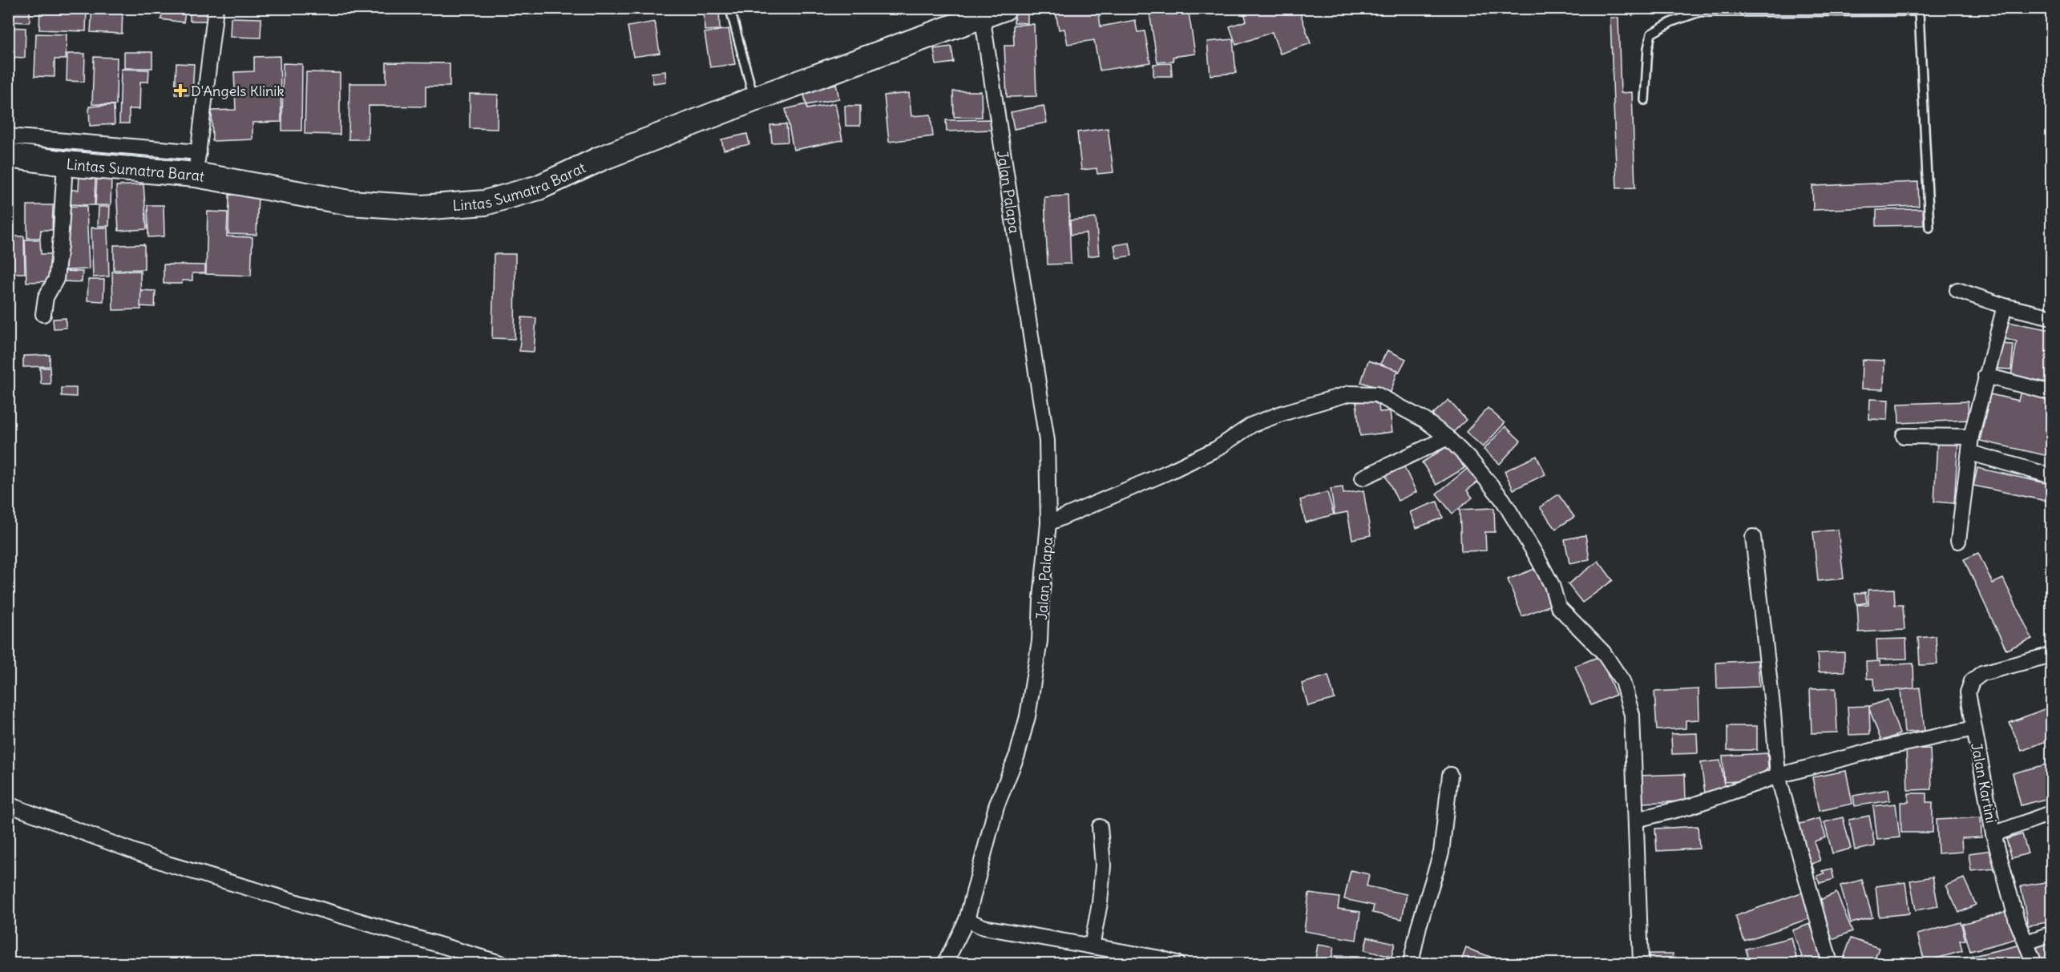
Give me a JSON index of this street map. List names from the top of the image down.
{
  "streets": {
    "highway": ["Lintas Sumatra Barat"],
    "street": ["Jalan Palapa", "Jalan Kartini"]
  },
  "crossings": [
    ["Lintas Sumatra Barat", "Jalan Palapa"]
  ],
  "places": {
    "health": ["D'Angels Klinik"]
  }
}
